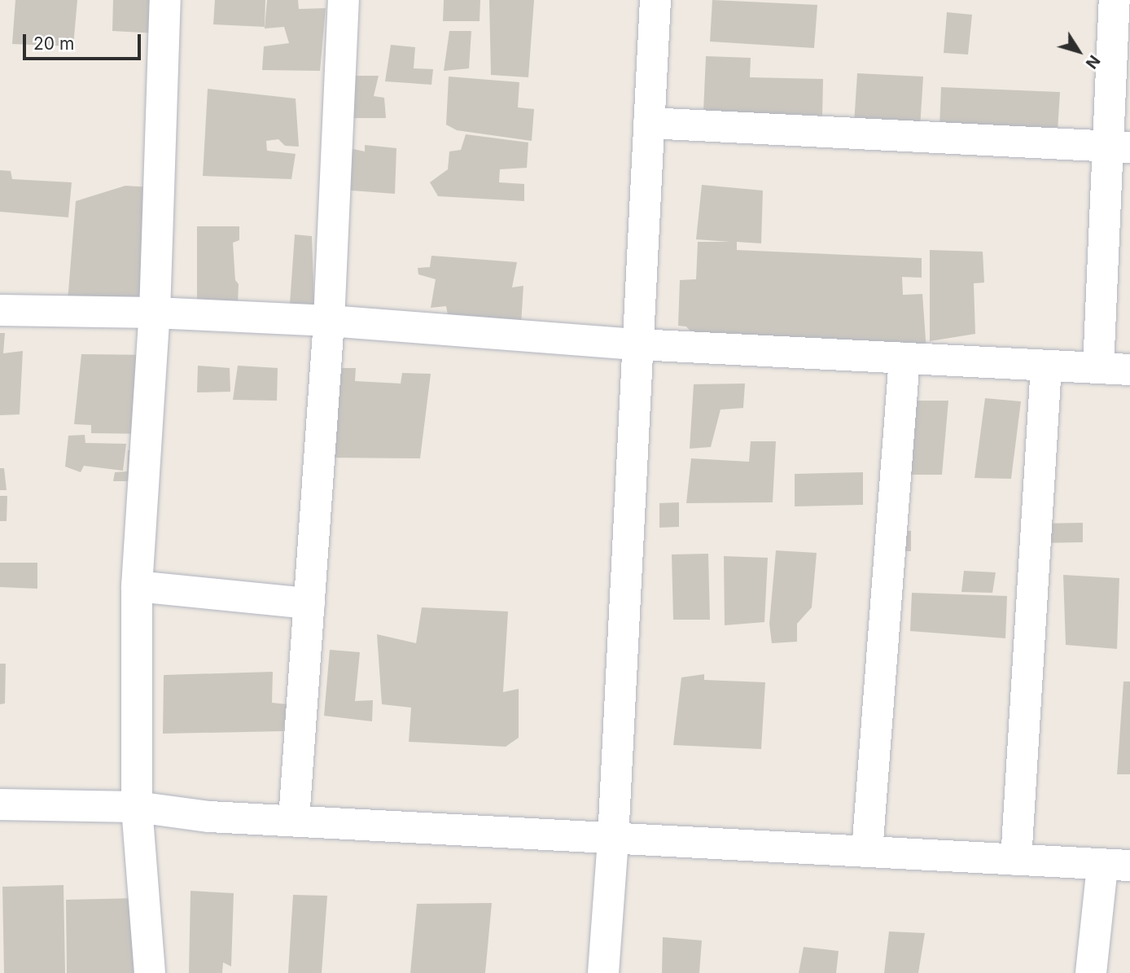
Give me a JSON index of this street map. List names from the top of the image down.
{
  "scale_bar": "20 m",
  "north": "bottom right"
}
